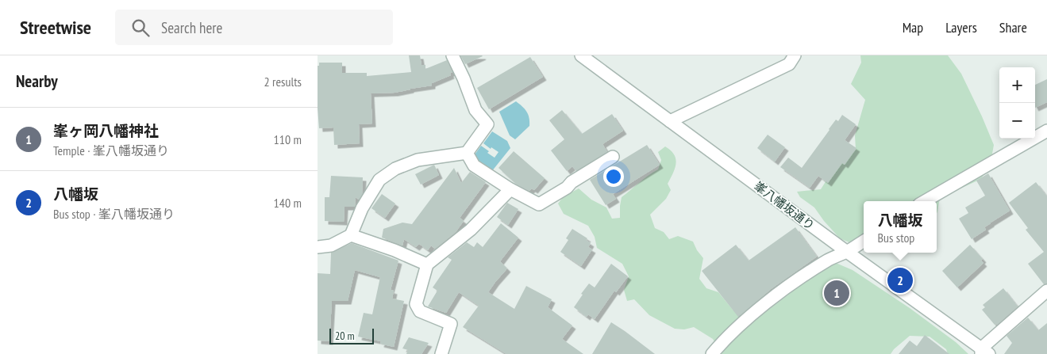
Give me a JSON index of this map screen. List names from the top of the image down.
{
  "streets": {
    "street": ["峯八幡坂通り"]
  },
  "scale_bar": "20 m",
  "page": {
    "header": "Streetwise",
    "search": "Search here",
    "nav": ["Map", "Layers", "Share"],
    "heading": ["Nearby", "2 results"],
    "map_buttons": ["+", "−"],
    "list": [
      {
        "mark": "1",
        "name": "峯ヶ岡八幡神社",
        "note": "Temple · 峯八幡坂通り",
        "value": "110 m"
      },
      {
        "mark": "2",
        "name": "八幡坂",
        "note": "Bus stop · 峯八幡坂通り",
        "value": "140 m"
      }
    ],
    "popup": ["八幡坂", "Bus stop"],
    "pins": ["2", "1"],
    "scale": "20 m"
  }
}
